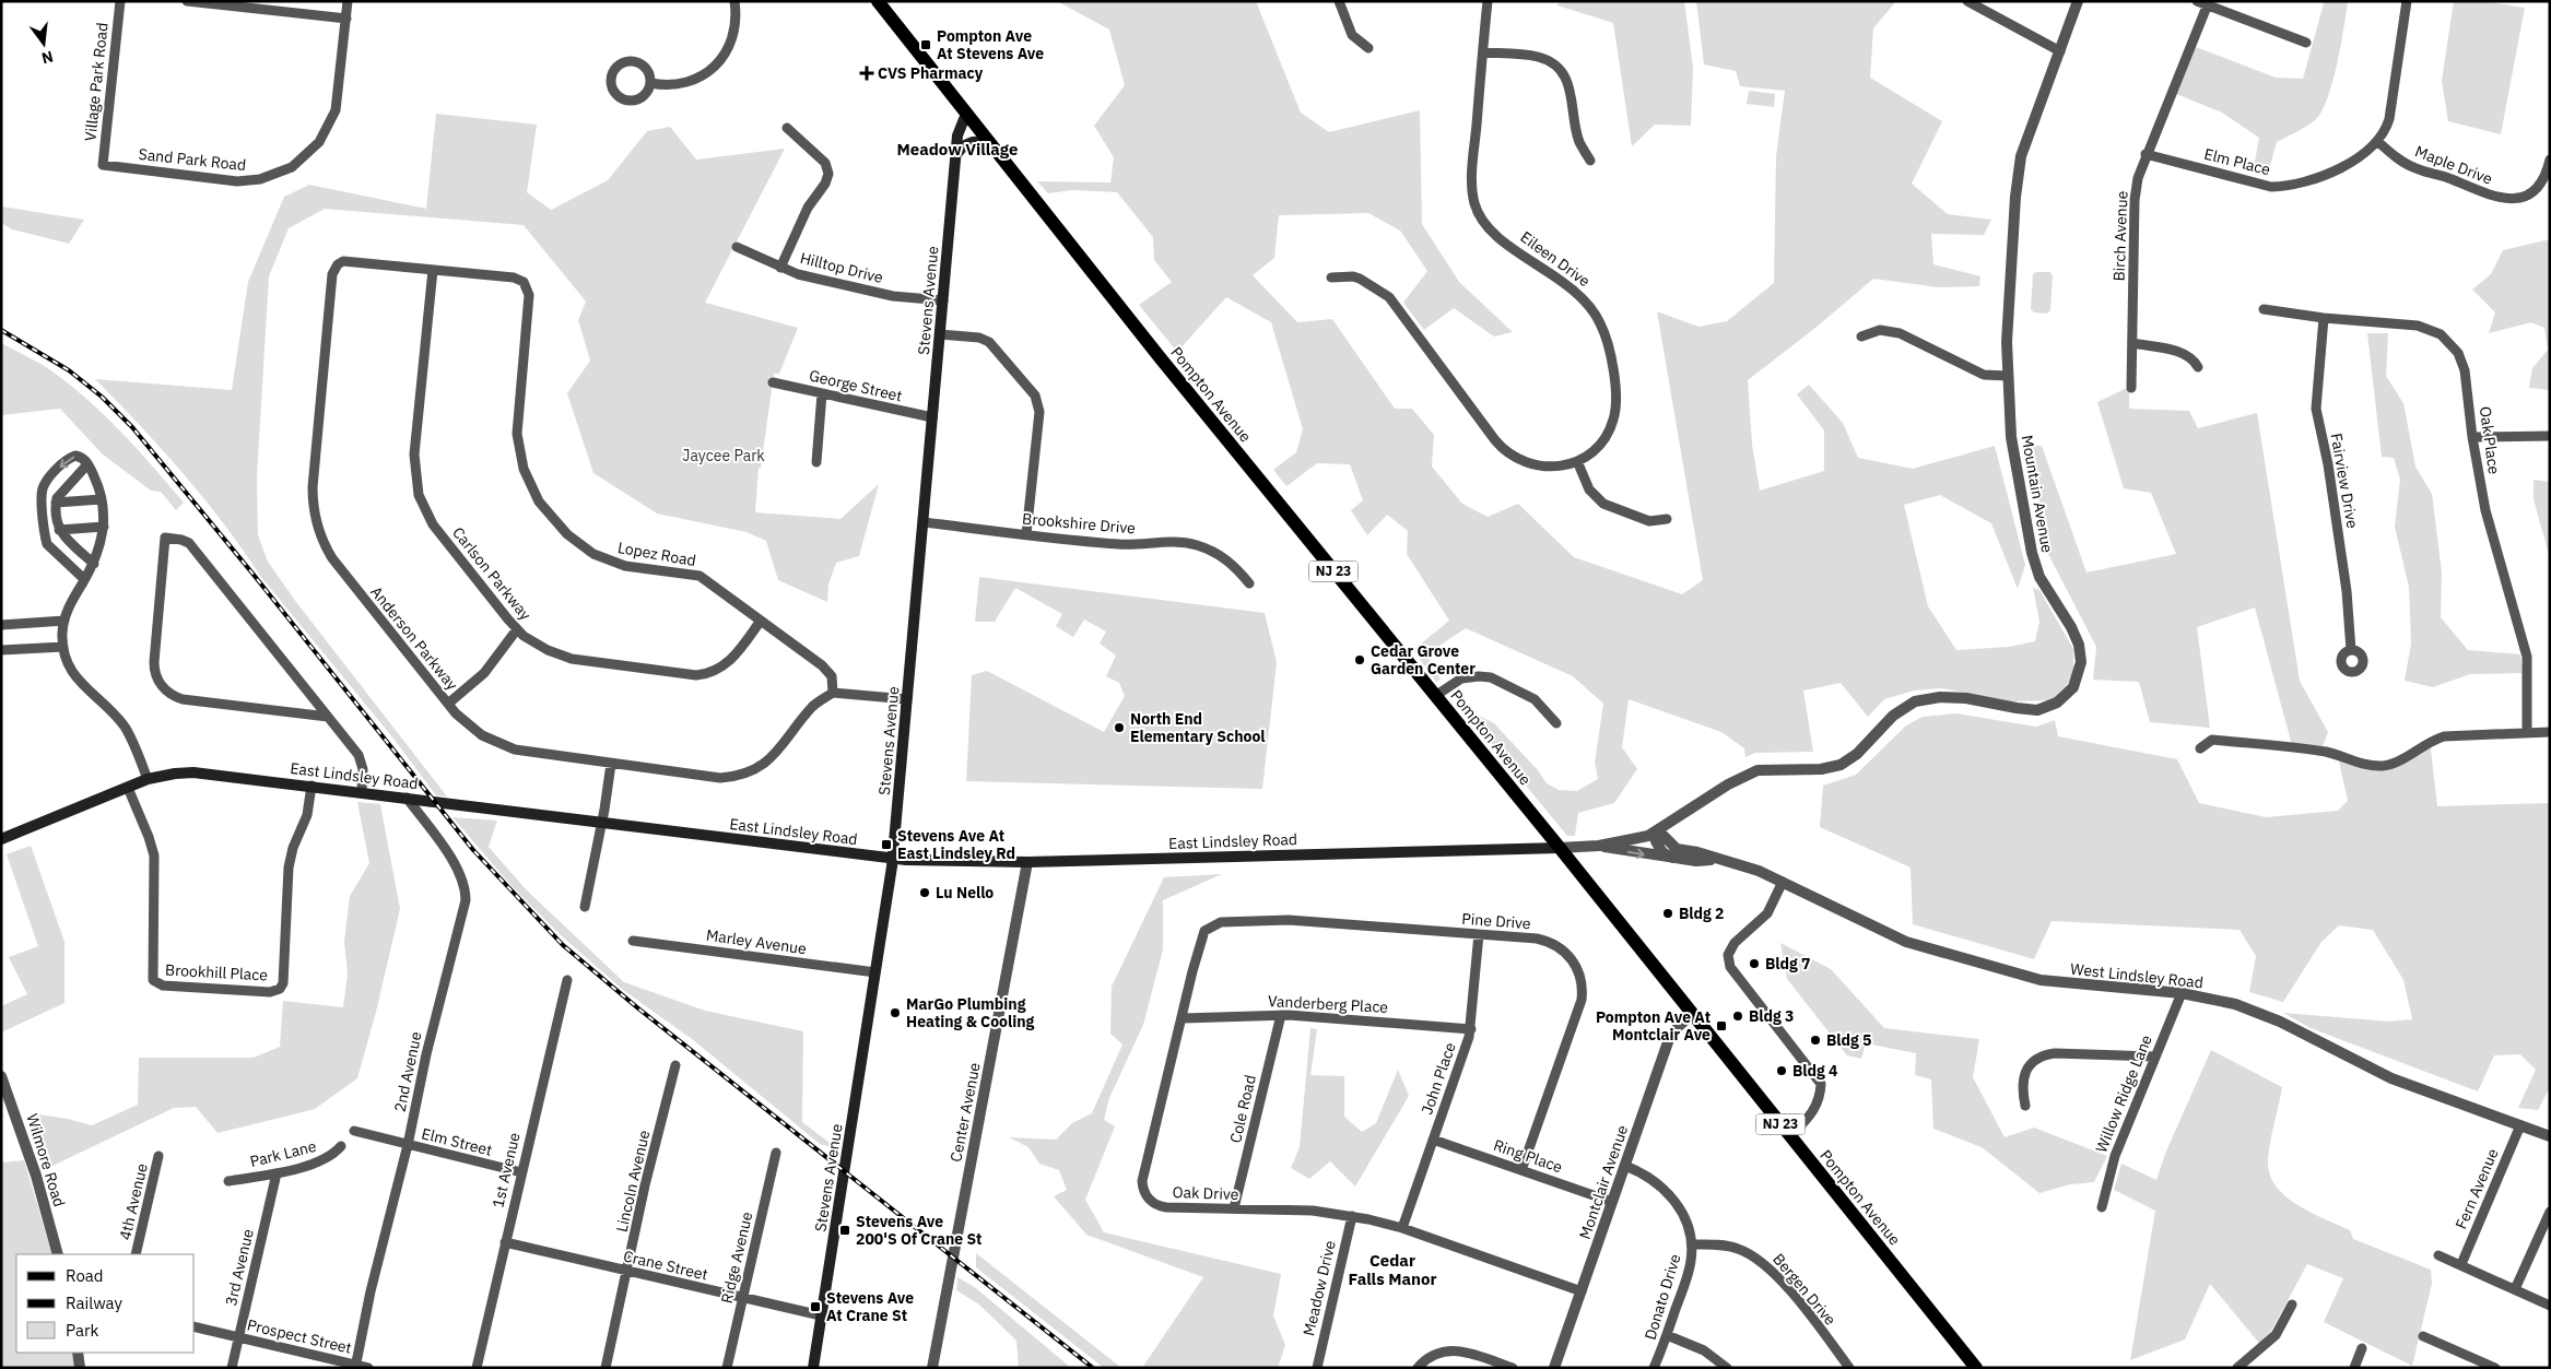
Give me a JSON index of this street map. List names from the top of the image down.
{
  "streets": {
    "main road": [
      "Stevens Avenue",
      "Pompton Avenue",
      "NJ 23",
      "East Lindsley Road"
    ],
    "street": [
      "Village Park Road",
      "Sand Park Road",
      "Elm Place",
      "Maple Drive",
      "Birch Avenue",
      "Eileen Drive",
      "Hilltop Drive",
      "George Street",
      "Oak Place",
      "Fairview Drive",
      "Mountain Avenue",
      "Brookshire Drive",
      "Lopez Road",
      "Carlson Parkway",
      "Anderson Parkway",
      "Pine Drive",
      "Marley Avenue",
      "Brookhill Place",
      "West Lindsley Road",
      "Vanderberg Place",
      "2nd Avenue",
      "John Place",
      "Willow Ridge Lane",
      "Cole Road",
      "Center Avenue",
      "Elm Street",
      "Park Lane",
      "Ring Place",
      "Wilmore Road",
      "1st Avenue",
      "Lincoln Avenue",
      "Montclair Avenue",
      "Fern Avenue",
      "Oak Drive",
      "4th Avenue",
      "Ridge Avenue",
      "Crane Street",
      "3rd Avenue",
      "Meadow Drive",
      "Bergen Drive",
      "Donato Drive",
      "Prospect Street"
    ]
  },
  "crossings": [
    ["Village Park Road", "Sand Park Road"],
    ["Elm Place", "Maple Drive"],
    ["Elm Place", "Birch Avenue"],
    ["Hilltop Drive", "Stevens Avenue"],
    ["Stevens Avenue", "George Street"],
    ["Stevens Avenue", "Pompton Avenue"],
    ["Stevens Avenue", "Brookshire Drive"],
    ["Stevens Avenue", "East Lindsley Road"],
    ["Stevens Avenue", "Marley Avenue"],
    ["Stevens Avenue", "Crane Street"],
    ["Pompton Avenue", "East Lindsley Road"],
    ["Pompton Avenue", "Montclair Avenue"],
    ["Oak Place", "Fairview Drive"],
    ["Mountain Avenue", "West Lindsley Road"],
    ["Lopez Road", "Carlson Parkway"],
    ["Lopez Road", "Anderson Parkway"],
    ["Carlson Parkway", "Anderson Parkway"],
    ["East Lindsley Road", "Brookhill Place"],
    ["East Lindsley Road", "2nd Avenue"],
    ["East Lindsley Road", "Center Avenue"],
    ["Pine Drive", "John Place"],
    ["Pine Drive", "Ring Place"],
    ["Pine Drive", "Oak Drive"],
    ["West Lindsley Road", "Willow Ridge Lane"],
    ["West Lindsley Road", "Fern Avenue"],
    ["Vanderberg Place", "John Place"],
    ["Vanderberg Place", "Cole Road"],
    ["Vanderberg Place", "Oak Drive"],
    ["2nd Avenue", "Elm Street"],
    ["2nd Avenue", "Prospect Street"],
    ["John Place", "Ring Place"],
    ["John Place", "Oak Drive"],
    ["Cole Road", "Oak Drive"],
    ["Elm Street", "1st Avenue"],
    ["Park Lane", "3rd Avenue"],
    ["Ring Place", "Montclair Avenue"],
    ["1st Avenue", "Crane Street"],
    ["Lincoln Avenue", "Crane Street"],
    ["Montclair Avenue", "Oak Drive"],
    ["Montclair Avenue", "Donato Drive"],
    ["Oak Drive", "Meadow Drive"],
    ["Ridge Avenue", "Crane Street"],
    ["3rd Avenue", "Prospect Street"],
    ["Bergen Drive", "Donato Drive"]
  ],
  "districts": ["Meadow Village", "Cedar Falls Manor"],
  "parks": ["Jaycee Park"],
  "places": {
    "transit": [
      "Pompton Ave At Stevens Ave",
      "Stevens Ave At East Lindsley Rd",
      "Pompton Ave At Montclair Ave",
      "Stevens Ave 200'S Of Crane St",
      "Stevens Ave At Crane St"
    ],
    "health": ["CVS Pharmacy"],
    "other": [
      "Cedar Grove Garden Center",
      "North End Elementary School",
      "Lu Nello",
      "Bldg 2",
      "Bldg 7",
      "MarGo Plumbing Heating & Cooling",
      "Bldg 3",
      "Bldg 5",
      "Bldg 4"
    ]
  },
  "legend": ["Road", "Railway", "Park"],
  "north": "bottom"
}
